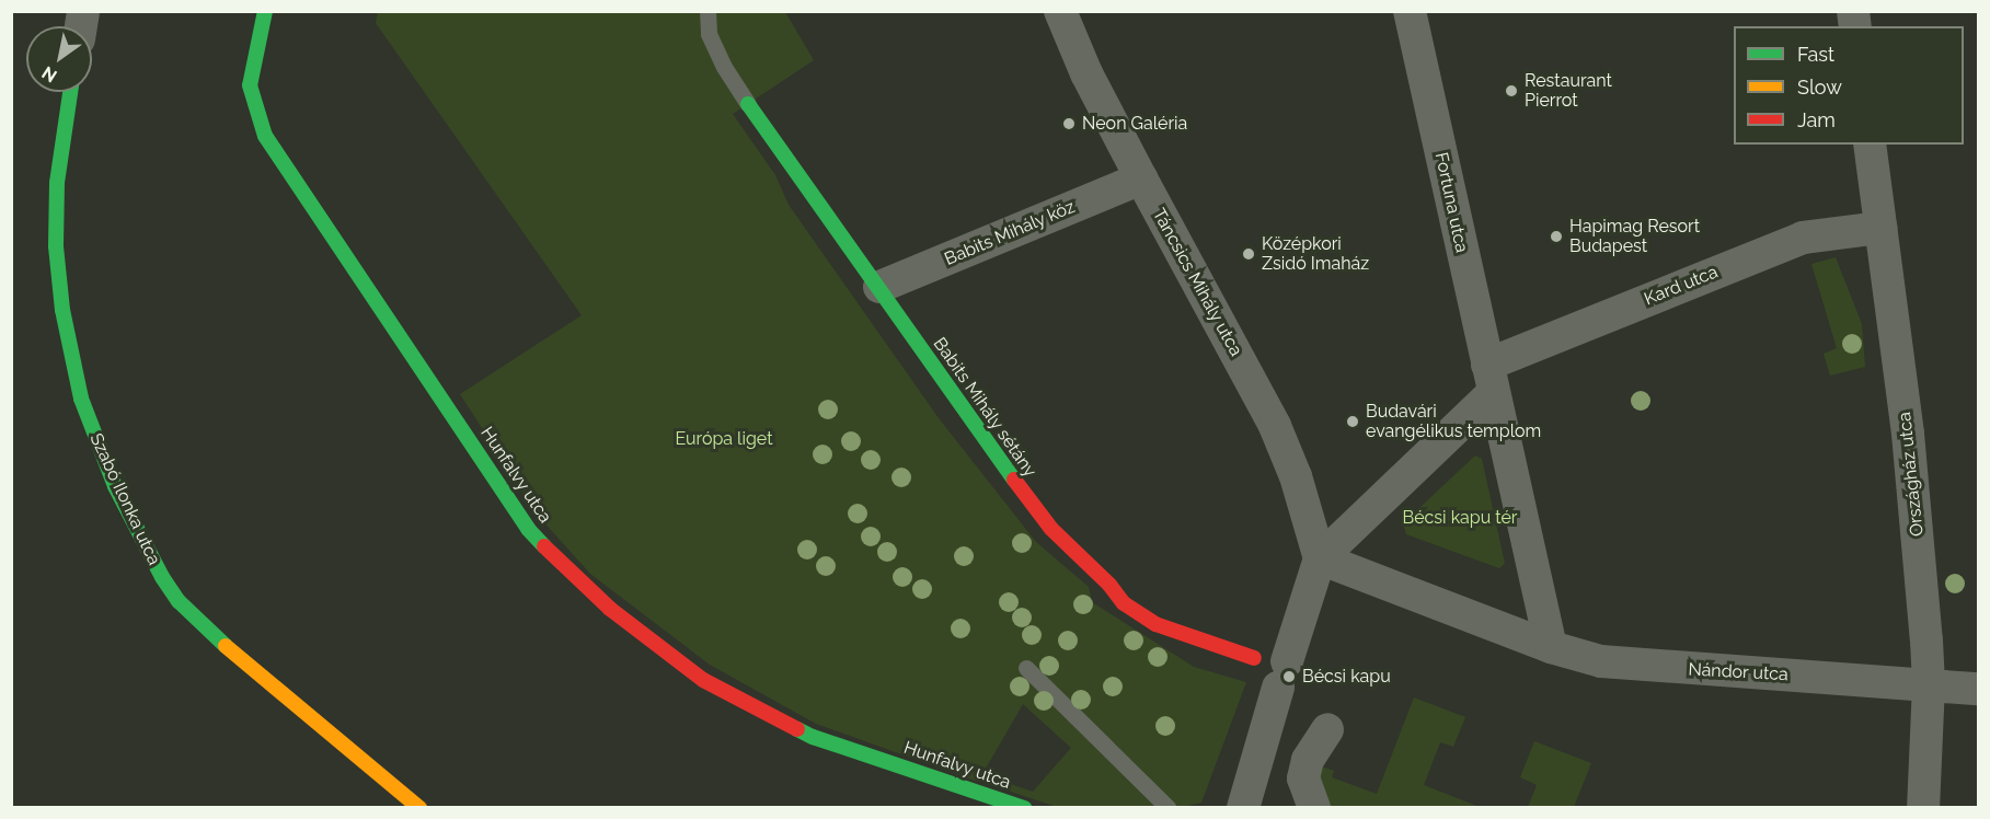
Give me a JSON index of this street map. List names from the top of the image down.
{
  "streets": {
    "street": [
      "Fortuna utca",
      "Babits Mihály köz",
      "Táncsics Mihály utca",
      "Kard utca",
      "Babits Mihály sétány",
      "Országház utca",
      "Hunfalvy utca",
      "Szabó Ilonka utca",
      "Nándor utca"
    ]
  },
  "crossings": [
    ["Fortuna utca", "Kard utca"],
    ["Babits Mihály köz", "Táncsics Mihály utca"],
    ["Babits Mihály köz", "Babits Mihály sétány"],
    ["Kard utca", "Országház utca"],
    ["Országház utca", "Nándor utca"]
  ],
  "parks": ["Európa liget", "Bécsi kapu tér"],
  "places": [
    "Restaurant Pierrot",
    "Neon Galéria",
    "Hapimag Resort Budapest",
    "Középkori Zsidó Imaház",
    "Budavári evangélikus templom",
    "Bécsi kapu"
  ],
  "legend": ["Fast", "Slow", "Jam"],
  "north": "bottom left"
}
